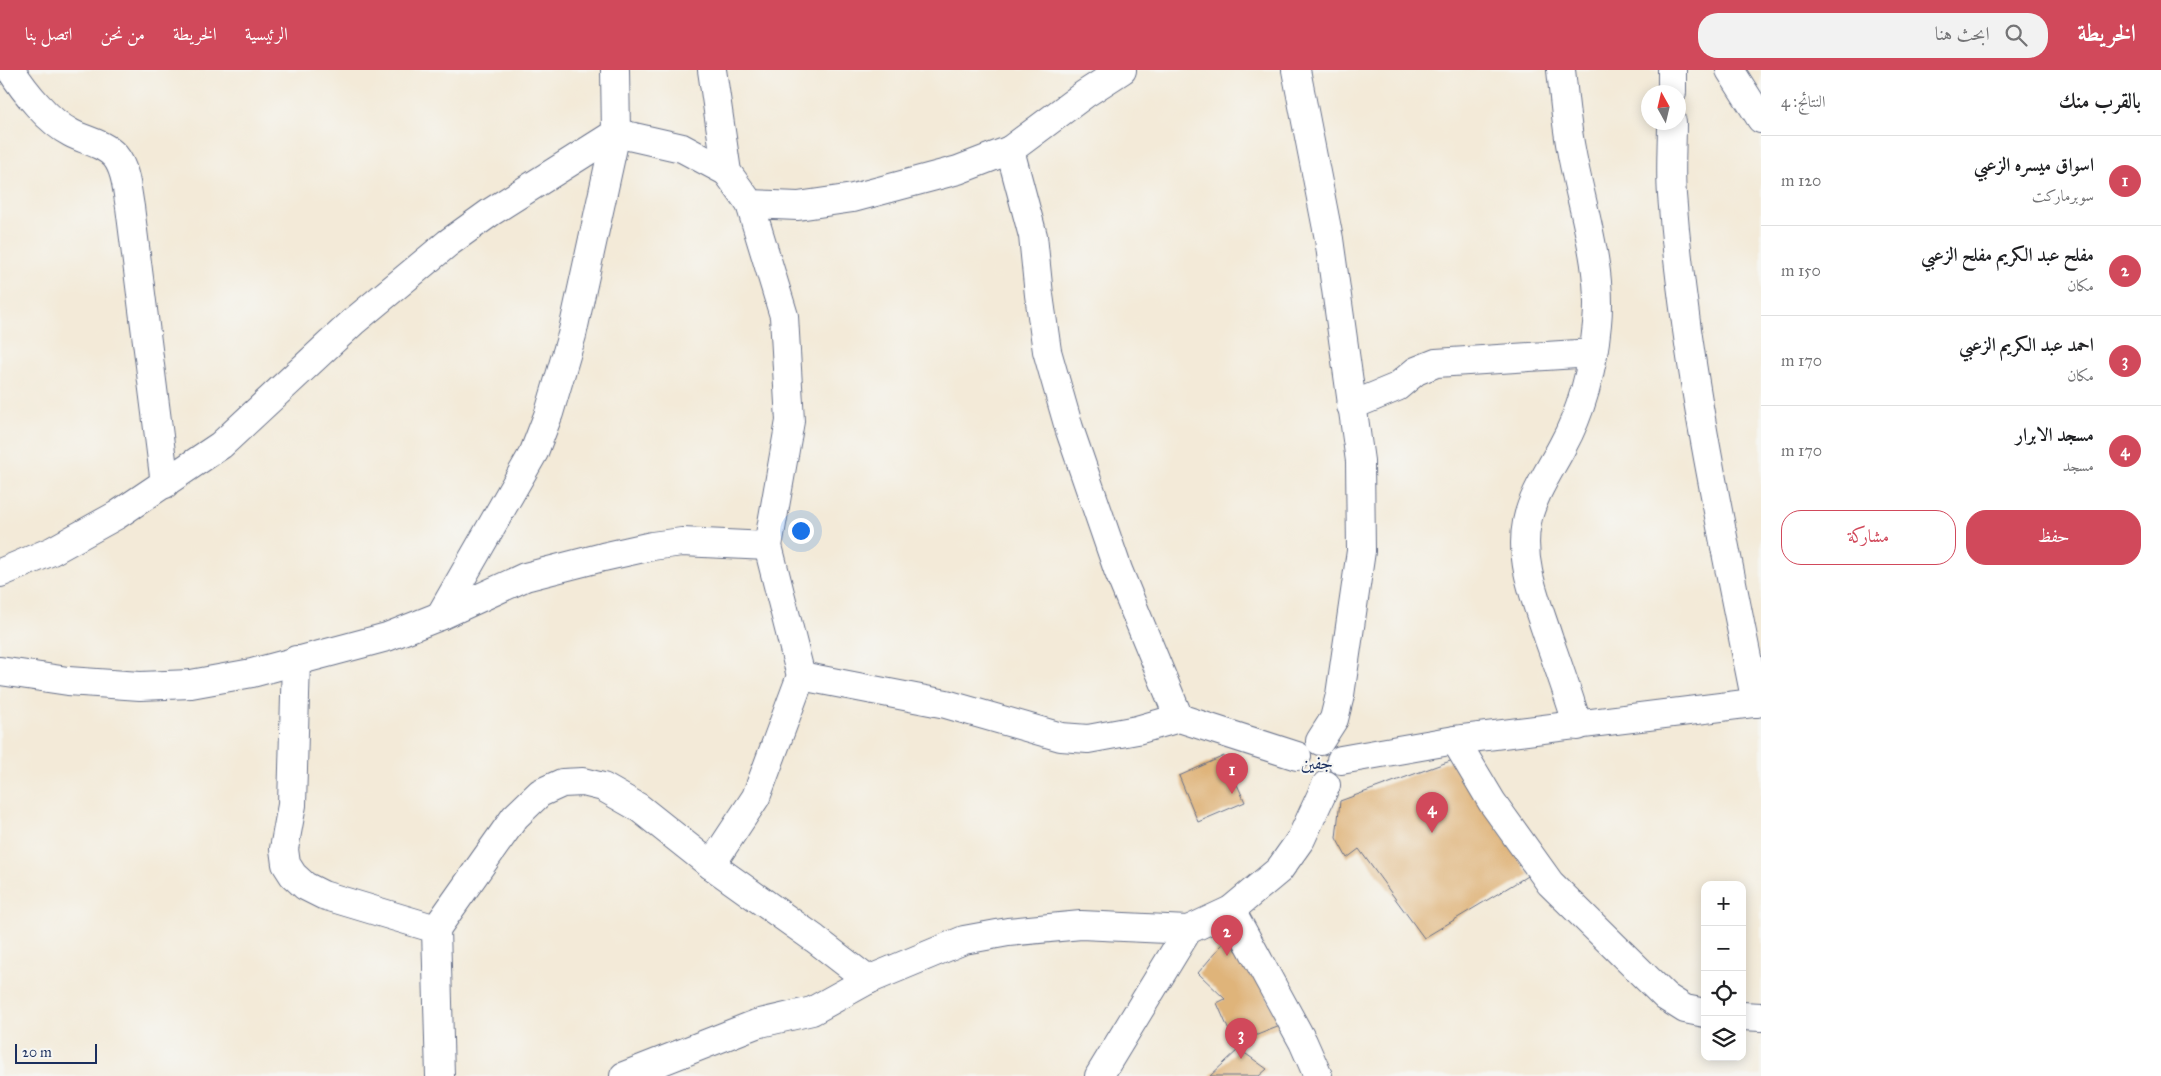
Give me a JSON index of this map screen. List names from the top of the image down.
{
  "districts": ["جفين"],
  "scale_bar": "20 m",
  "north": "top",
  "page": {
    "header": "الخريطة",
    "search": "ابحث هنا",
    "nav": [
      "الرئيسية",
      "الخريطة",
      "من نحن",
      "اتصل بنا"
    ],
    "heading": ["بالقرب منك", "النتائج: 4"],
    "list": [
      {
        "mark": "1",
        "name": "اسواق ميسره الزعبي",
        "note": "سوبرماركت",
        "value": "120 m"
      },
      {
        "mark": "2",
        "name": "مفلح عبد الكريم مفلح الزعبي",
        "note": "مكان",
        "value": "150 m"
      },
      {
        "mark": "3",
        "name": "احمد عبد الكريم الزعبي",
        "note": "مكان",
        "value": "170 m"
      },
      {
        "mark": "4",
        "name": "مسجد الابرار",
        "note": "مسجد",
        "value": "170 m"
      }
    ],
    "buttons": ["حفظ", "مشاركة"],
    "pins": [
      "1",
      "4",
      "2",
      "3"
    ],
    "map_buttons": ["+", "−"],
    "scale": "20 m"
  }
}
